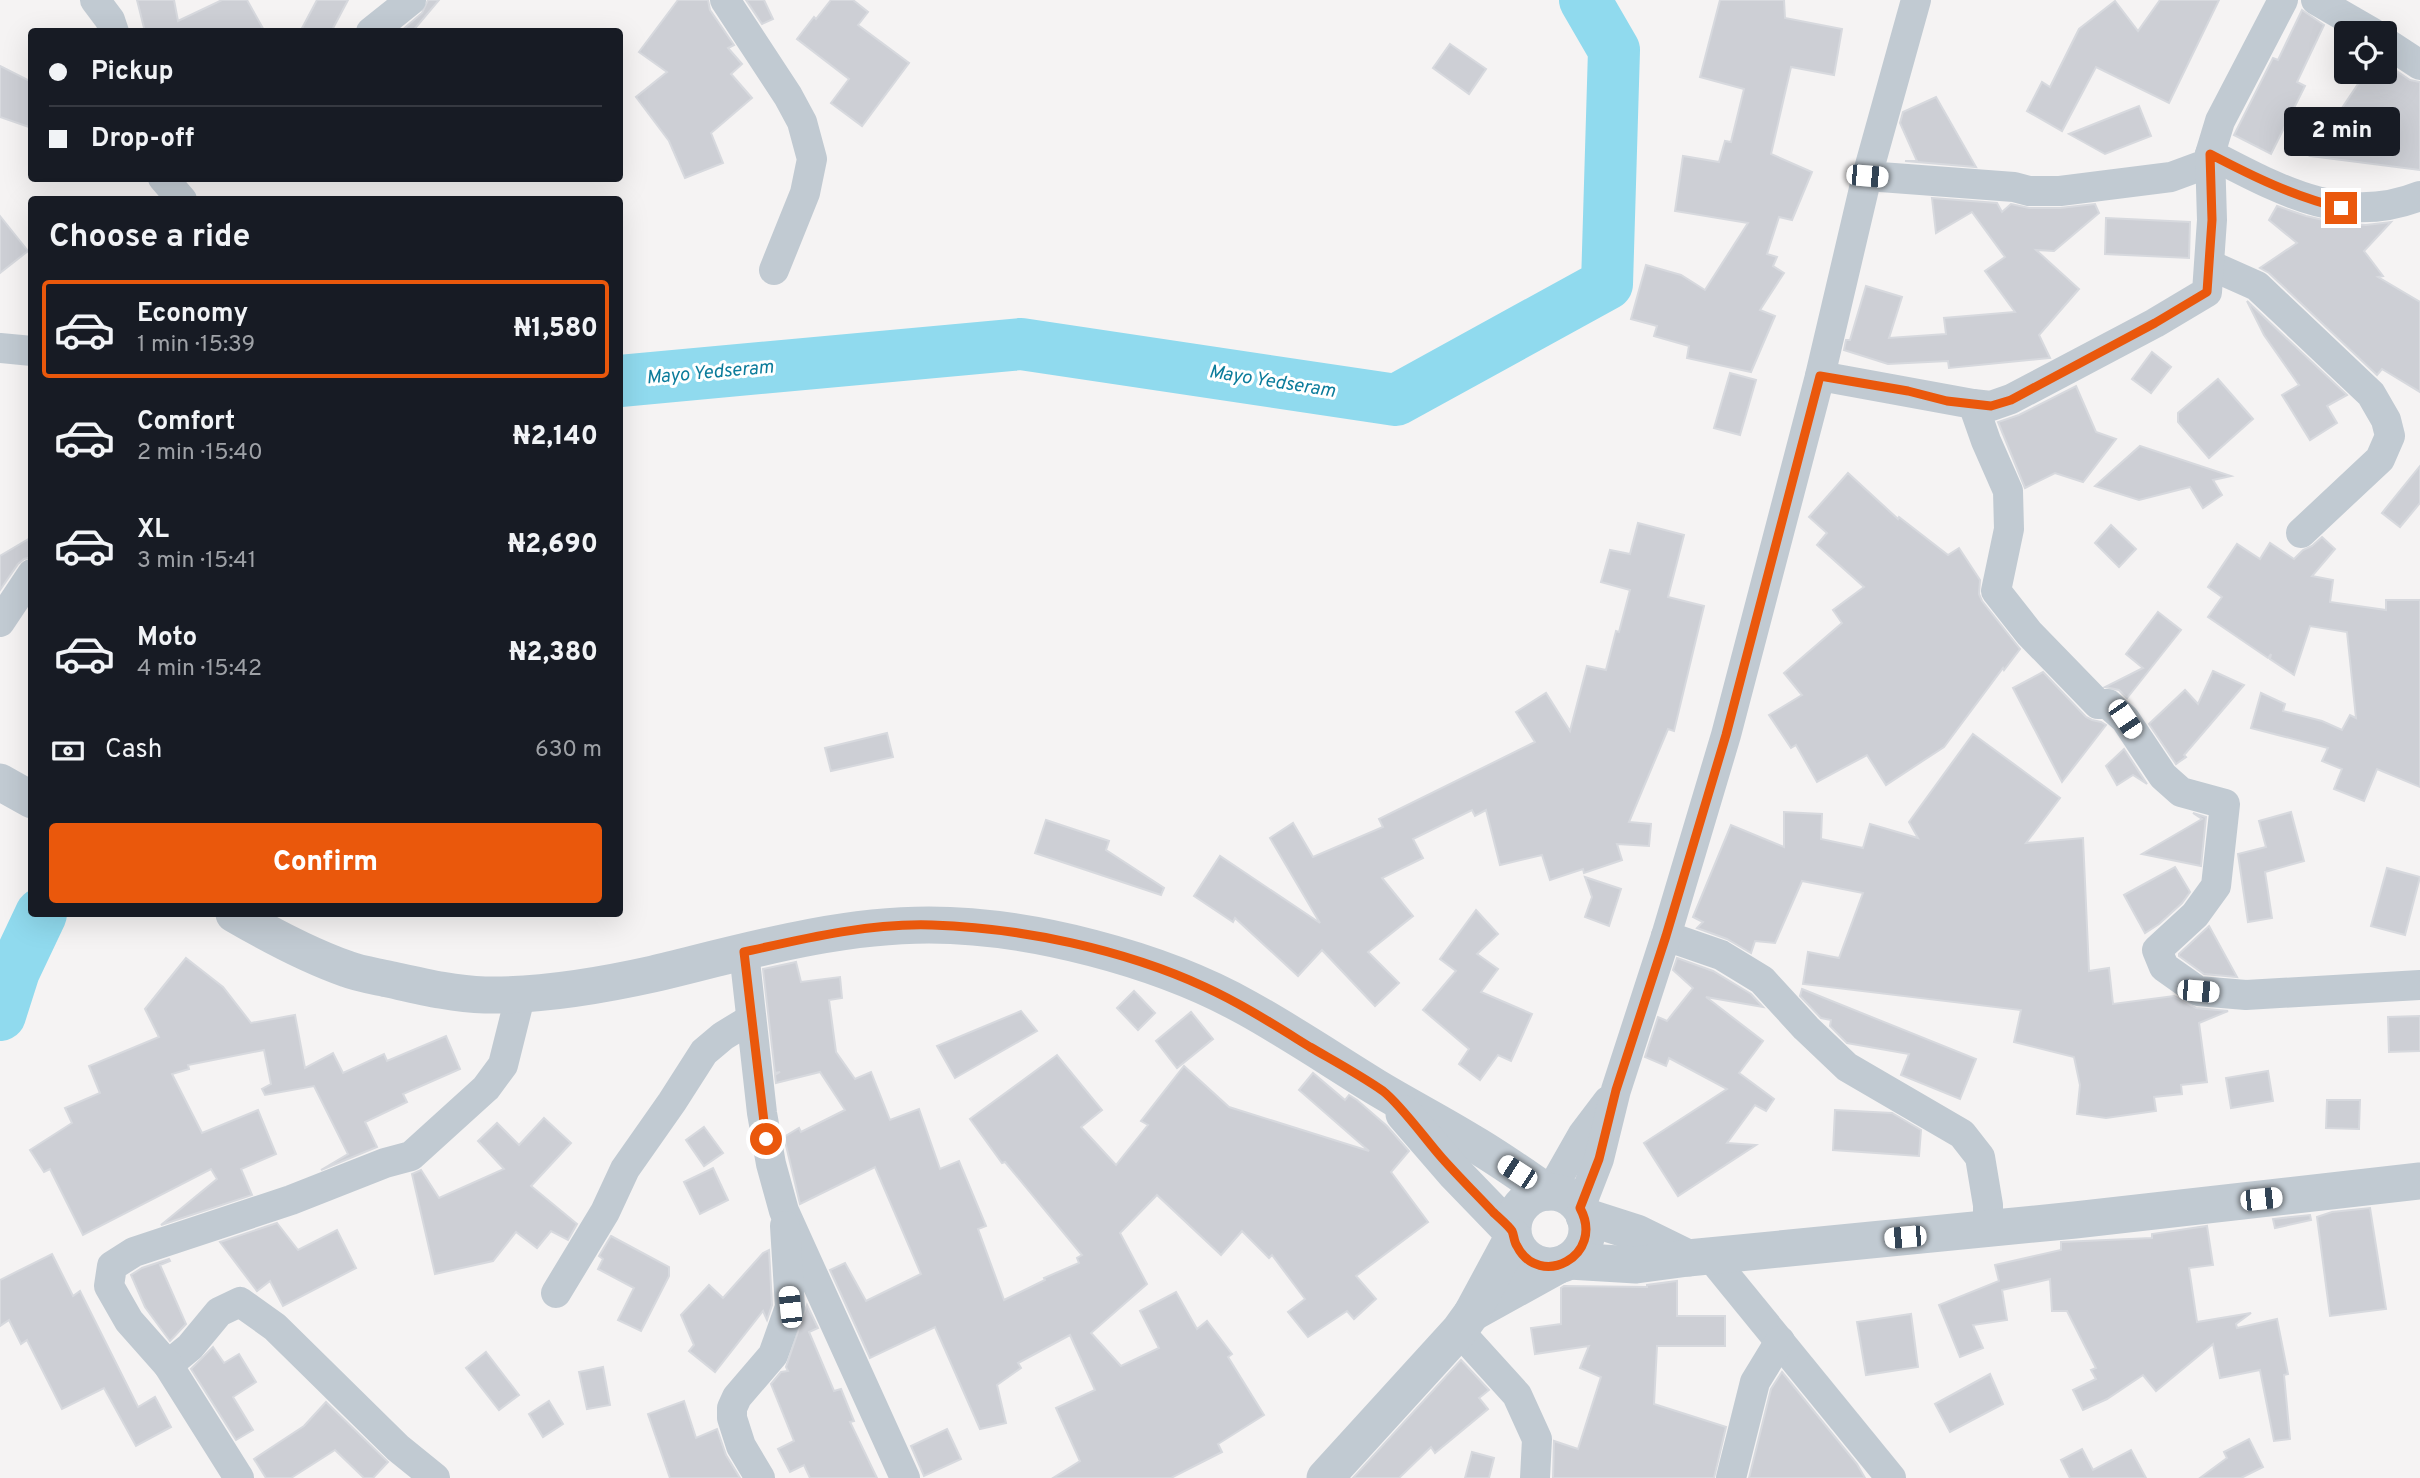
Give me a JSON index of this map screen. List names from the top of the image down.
{
  "water": ["Mayo Yedseram"],
  "page": {
    "banner": ["Pickup", "Drop-off"],
    "bubble": "2 min",
    "heading": "Choose a ride",
    "list": [
      {
        "name": "Economy",
        "note": "1 min · 15:39",
        "value": "₦1,580"
      },
      {
        "name": "Comfort",
        "note": "2 min · 15:40",
        "value": "₦2,140"
      },
      {
        "name": "XL",
        "note": "3 min · 15:41",
        "value": "₦2,690"
      },
      {
        "name": "Moto",
        "note": "4 min · 15:42",
        "value": "₦2,380"
      }
    ],
    "pay": ["Cash", "630 m"],
    "buttons": "Confirm"
  }
}
